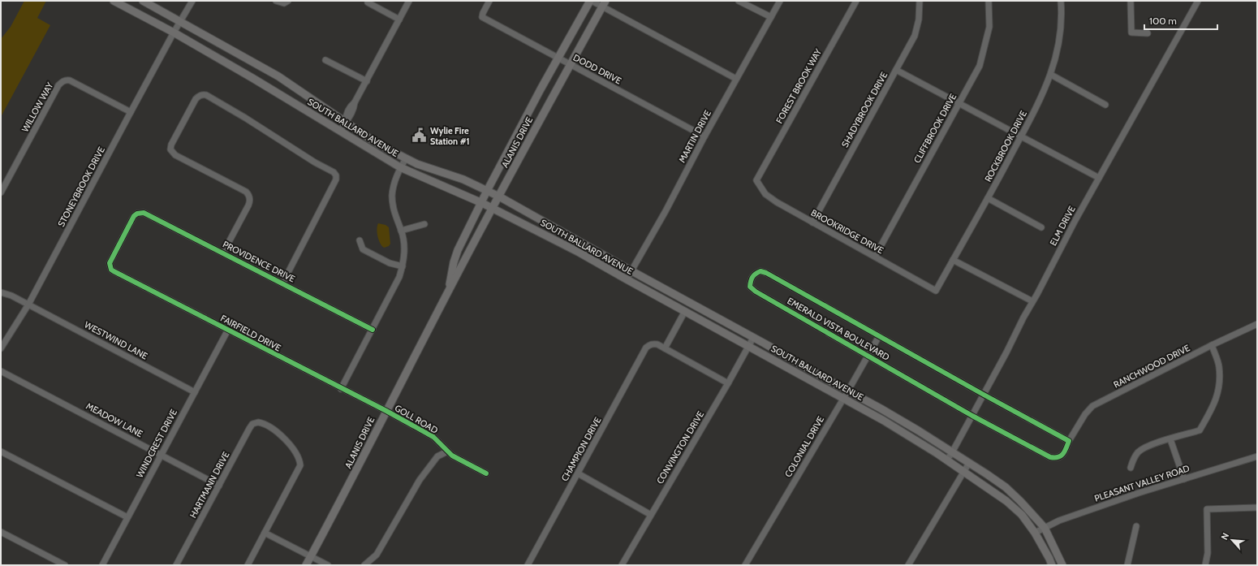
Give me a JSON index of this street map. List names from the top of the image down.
{
  "streets": {
    "main road": ["SOUTH BALLARD AVENUE", "ALANIS DRIVE"],
    "street": [
      "DODD DRIVE",
      "FOREST BROOK WAY",
      "WILLOW WAY",
      "SHADYBROOK DRIVE",
      "CLIFFBROOK DRIVE",
      "MARTIN DRIVE",
      "ROCKBROOK DRIVE",
      "STONEYBROOK DRIVE",
      "ELM DRIVE",
      "BROOKRIDGE DRIVE",
      "PROVIDENCE DRIVE",
      "EMERALD VISTA BOULEVARD",
      "FAIRFIELD DRIVE",
      "WESTWIND LANE",
      "RANCHWOOD DRIVE",
      "GOLL ROAD",
      "MEADOW LANE",
      "WINDCREST DRIVE",
      "COLONIAL DRIVE",
      "CONVINGTON DRIVE",
      "CHAMPION DRIVE",
      "PLEASANT VALLEY ROAD",
      "HARTMANN DRIVE"
    ]
  },
  "crossings": [
    ["DODD DRIVE", "MARTIN DRIVE"],
    ["DODD DRIVE", "ALANIS DRIVE"],
    ["FOREST BROOK WAY", "BROOKRIDGE DRIVE"],
    ["WILLOW WAY", "STONEYBROOK DRIVE"],
    ["SHADYBROOK DRIVE", "BROOKRIDGE DRIVE"],
    ["SOUTH BALLARD AVENUE", "MARTIN DRIVE"],
    ["SOUTH BALLARD AVENUE", "ALANIS DRIVE"],
    ["SOUTH BALLARD AVENUE", "STONEYBROOK DRIVE"],
    ["SOUTH BALLARD AVENUE", "ELM DRIVE"],
    ["SOUTH BALLARD AVENUE", "COLONIAL DRIVE"],
    ["SOUTH BALLARD AVENUE", "CONVINGTON DRIVE"],
    ["SOUTH BALLARD AVENUE", "PLEASANT VALLEY ROAD"],
    ["CLIFFBROOK DRIVE", "BROOKRIDGE DRIVE"],
    ["ALANIS DRIVE", "FAIRFIELD DRIVE"],
    ["ALANIS DRIVE", "GOLL ROAD"],
    ["ROCKBROOK DRIVE", "BROOKRIDGE DRIVE"],
    ["STONEYBROOK DRIVE", "WESTWIND LANE"],
    ["ELM DRIVE", "EMERALD VISTA BOULEVARD"],
    ["PROVIDENCE DRIVE", "FAIRFIELD DRIVE"],
    ["EMERALD VISTA BOULEVARD", "RANCHWOOD DRIVE"],
    ["EMERALD VISTA BOULEVARD", "COLONIAL DRIVE"],
    ["FAIRFIELD DRIVE", "GOLL ROAD"],
    ["FAIRFIELD DRIVE", "WINDCREST DRIVE"],
    ["WESTWIND LANE", "WINDCREST DRIVE"],
    ["MEADOW LANE", "WINDCREST DRIVE"],
    ["MEADOW LANE", "HARTMANN DRIVE"]
  ],
  "places": {
    "public building": ["Wylie Fire Station #1"]
  },
  "scale_bar": "100 m",
  "north": "top left"
}
